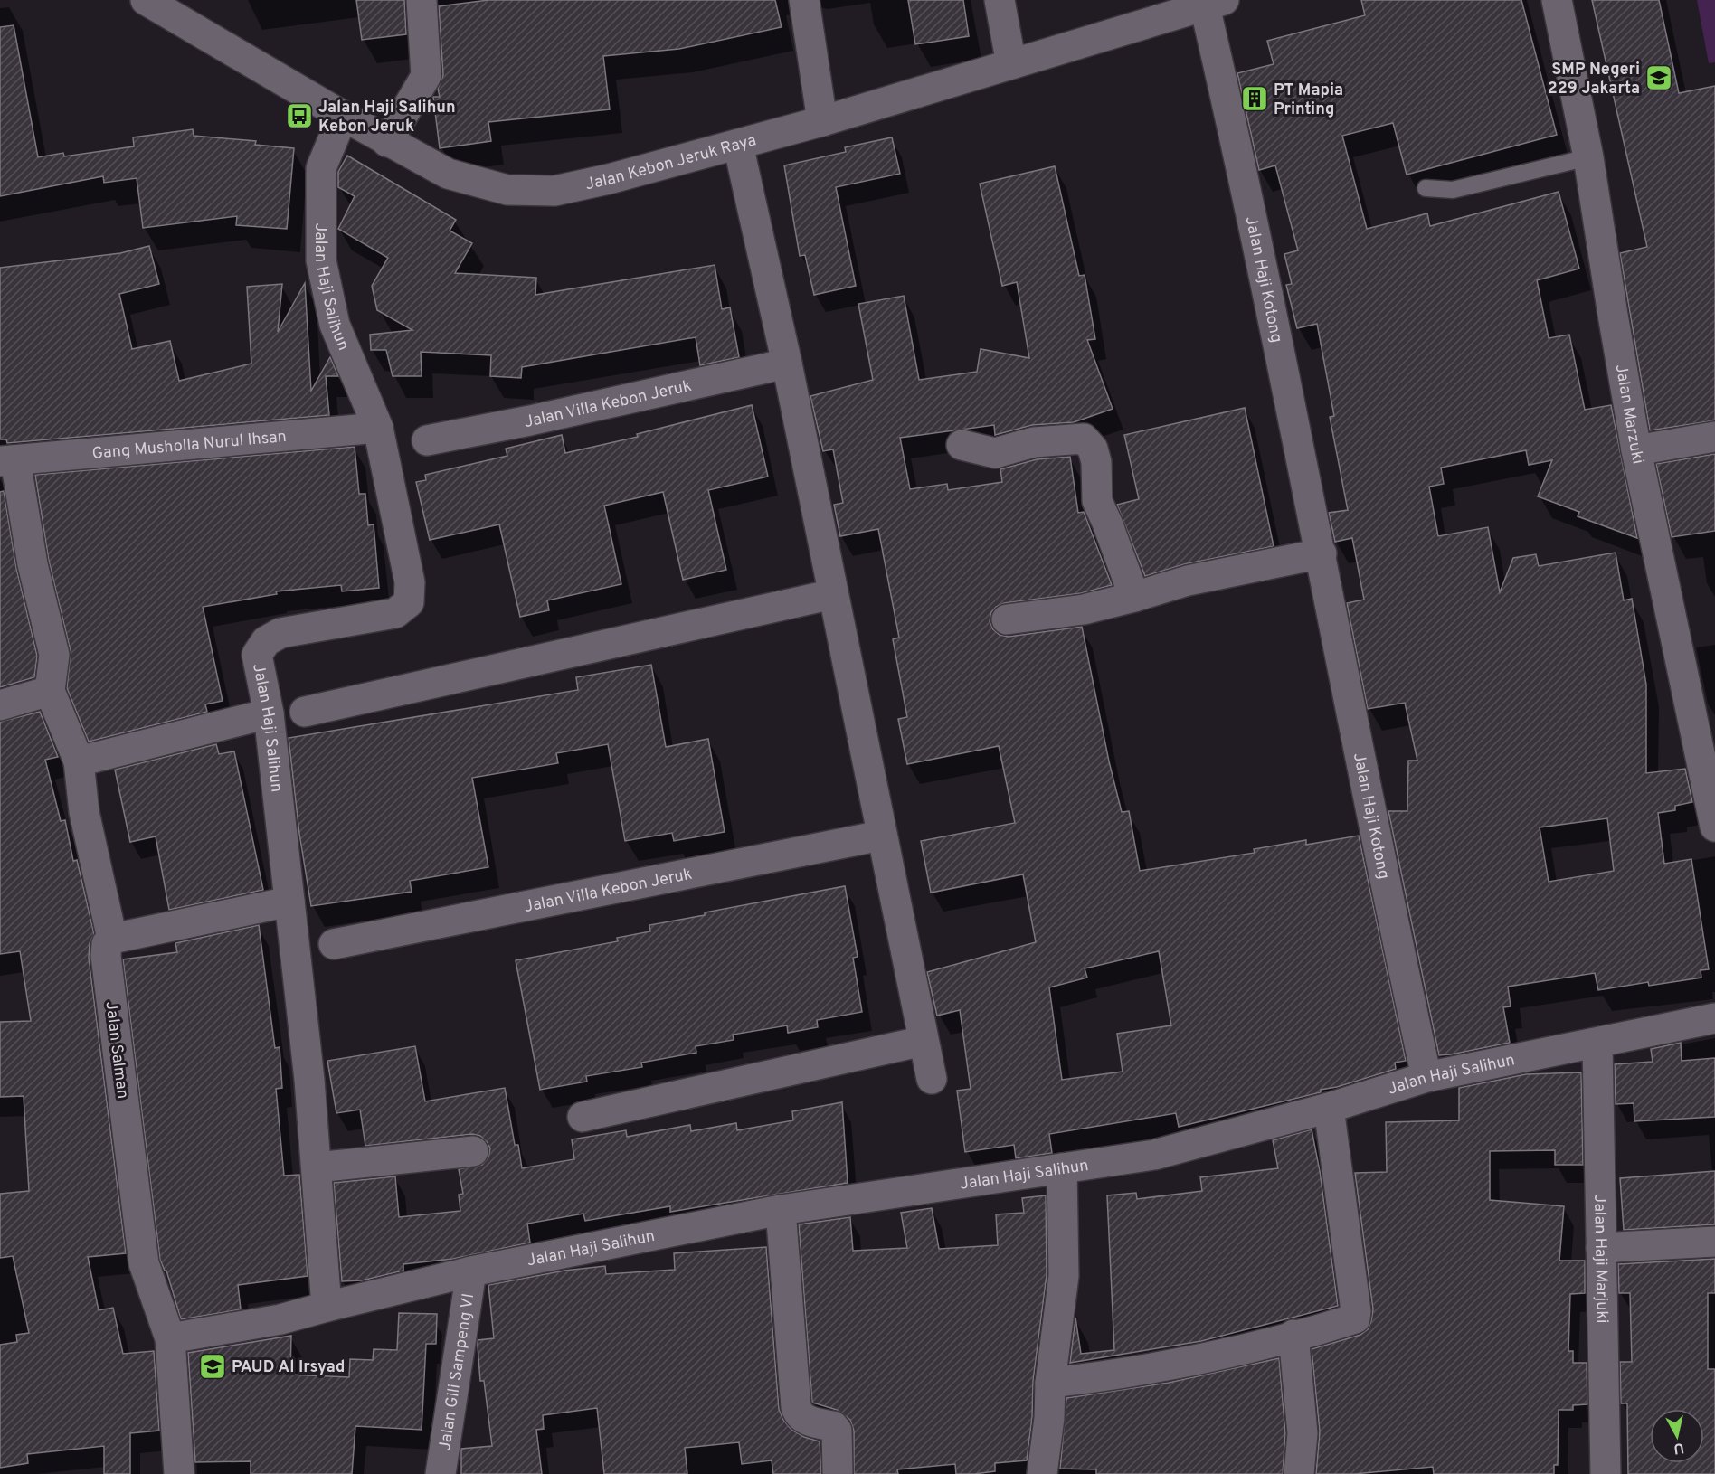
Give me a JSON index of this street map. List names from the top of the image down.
{
  "streets": {
    "street": [
      "Jalan Kebon Jeruk Raya",
      "Jalan Haji Kotong",
      "Jalan Haji Salihun",
      "Jalan Villa Kebon Jeruk",
      "Jalan Marzuki",
      "Gang Musholla Nurul Ihsan",
      "Jalan Salman",
      "Jalan Haji Marjuki",
      "Jalan Gili Sampeng VI"
    ]
  },
  "crossings": [
    ["Jalan Kebon Jeruk Raya", "Jalan Haji Kotong"],
    ["Jalan Kebon Jeruk Raya", "Jalan Haji Salihun"],
    ["Jalan Haji Kotong", "Jalan Haji Salihun"],
    ["Jalan Haji Salihun", "Gang Musholla Nurul Ihsan"],
    ["Jalan Haji Salihun", "Jalan Salman"],
    ["Jalan Haji Salihun", "Jalan Haji Marjuki"],
    ["Jalan Haji Salihun", "Jalan Gili Sampeng VI"]
  ],
  "places": {
    "school or university": ["SMP Negeri 229 Jakarta", "PAUD Al Irsyad"],
    "building": ["PT Mapia Printing"],
    "bus stop": ["Jalan Haji Salihun Kebon Jeruk"]
  },
  "north": "bottom"
}
